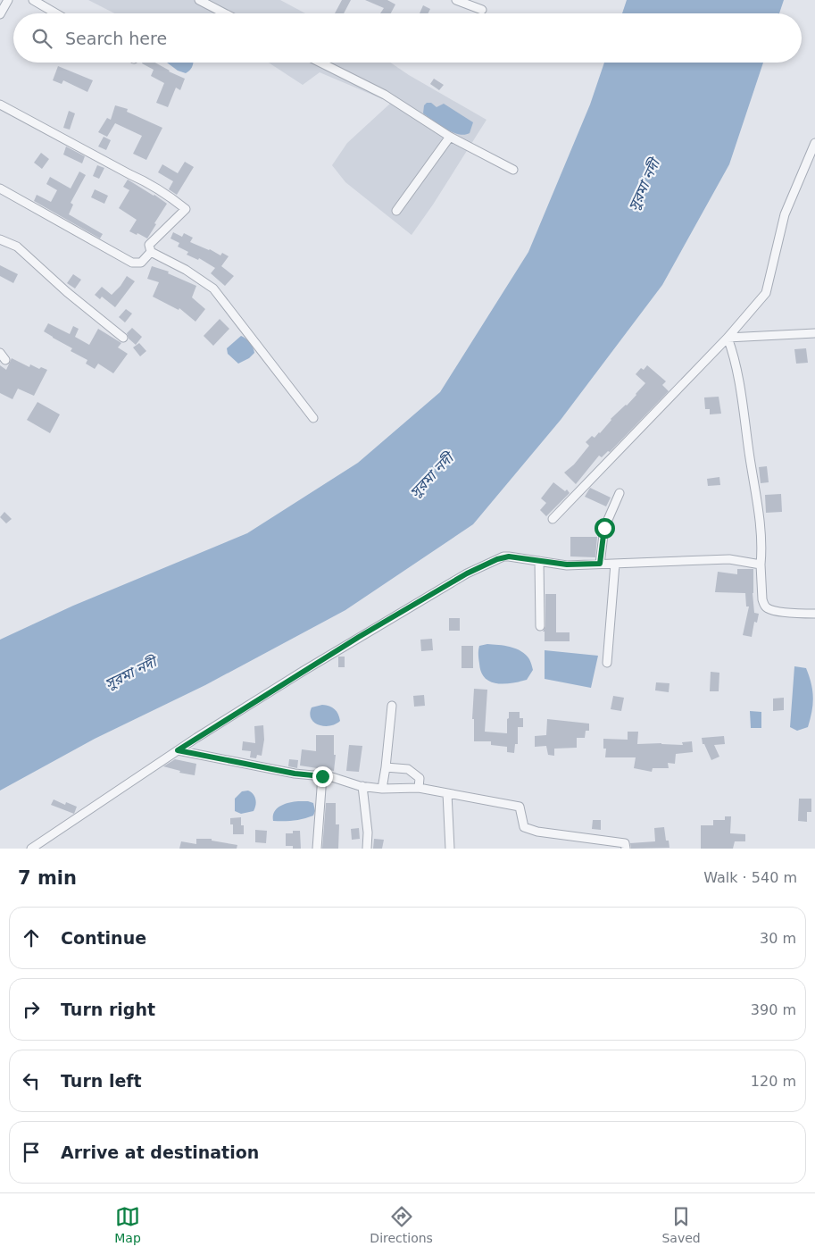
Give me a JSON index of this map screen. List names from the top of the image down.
{
  "water": ["সুরমা নদী"],
  "page": {
    "search": "Search here",
    "heading": ["7 min", "Walk · 540 m"],
    "list": [
      ["Continue", "30 m"],
      ["Turn right", "390 m"],
      ["Turn left", "120 m"],
      "Arrive at destination"
    ],
    "nav": ["Map", "Directions", "Saved"]
  }
}
